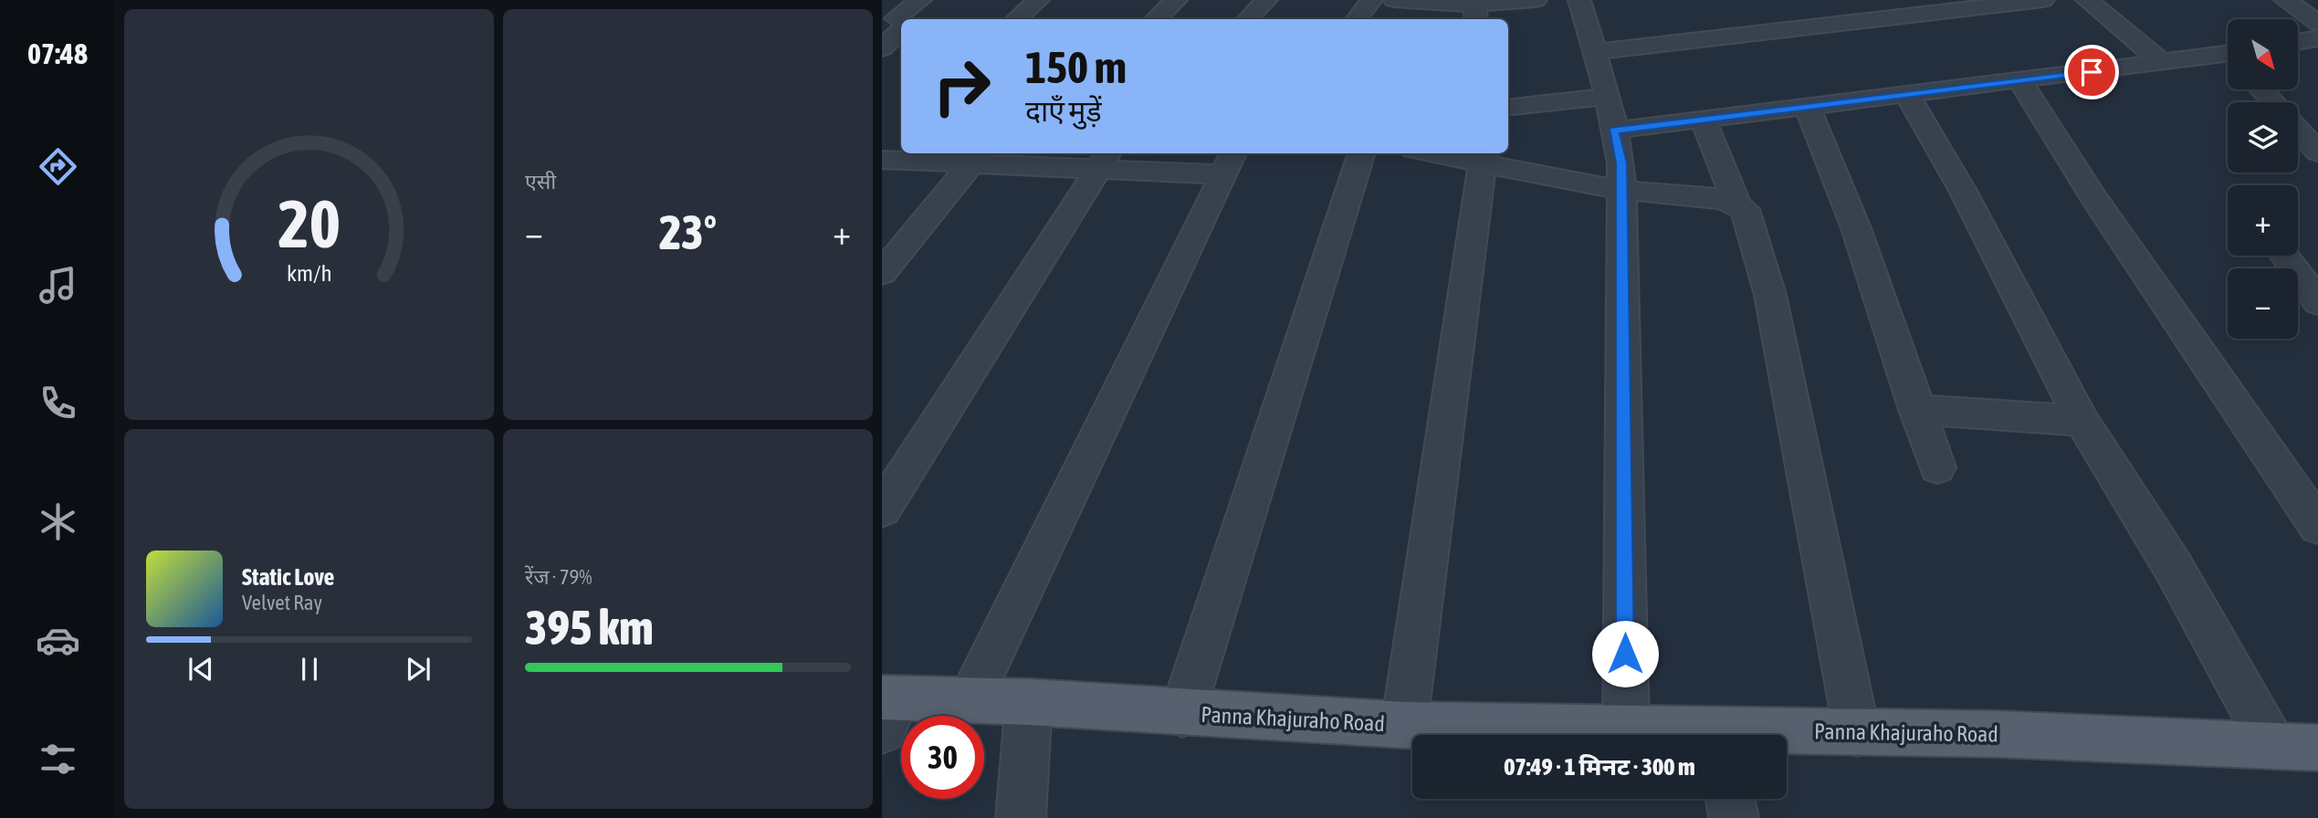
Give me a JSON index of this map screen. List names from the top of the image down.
{
  "streets": {
    "main road": ["Panna Khajuraho Road"]
  },
  "north": "bottom right",
  "page": {
    "tabs": "07:48",
    "tile": [
      "एसी",
      ["रेंज · 79%", "395 km"]
    ],
    "map_buttons": ["+", "−"],
    "turn": ["150 m", "दाएँ मुड़ें"],
    "heat": ["−", "23°", "+"],
    "song": ["Static Love", "Velvet Ray"],
    "limit": "30",
    "trip": "07:49 · 1 मिनट · 300 m",
    "gauge": ["20", "km/h"]
  }
}
